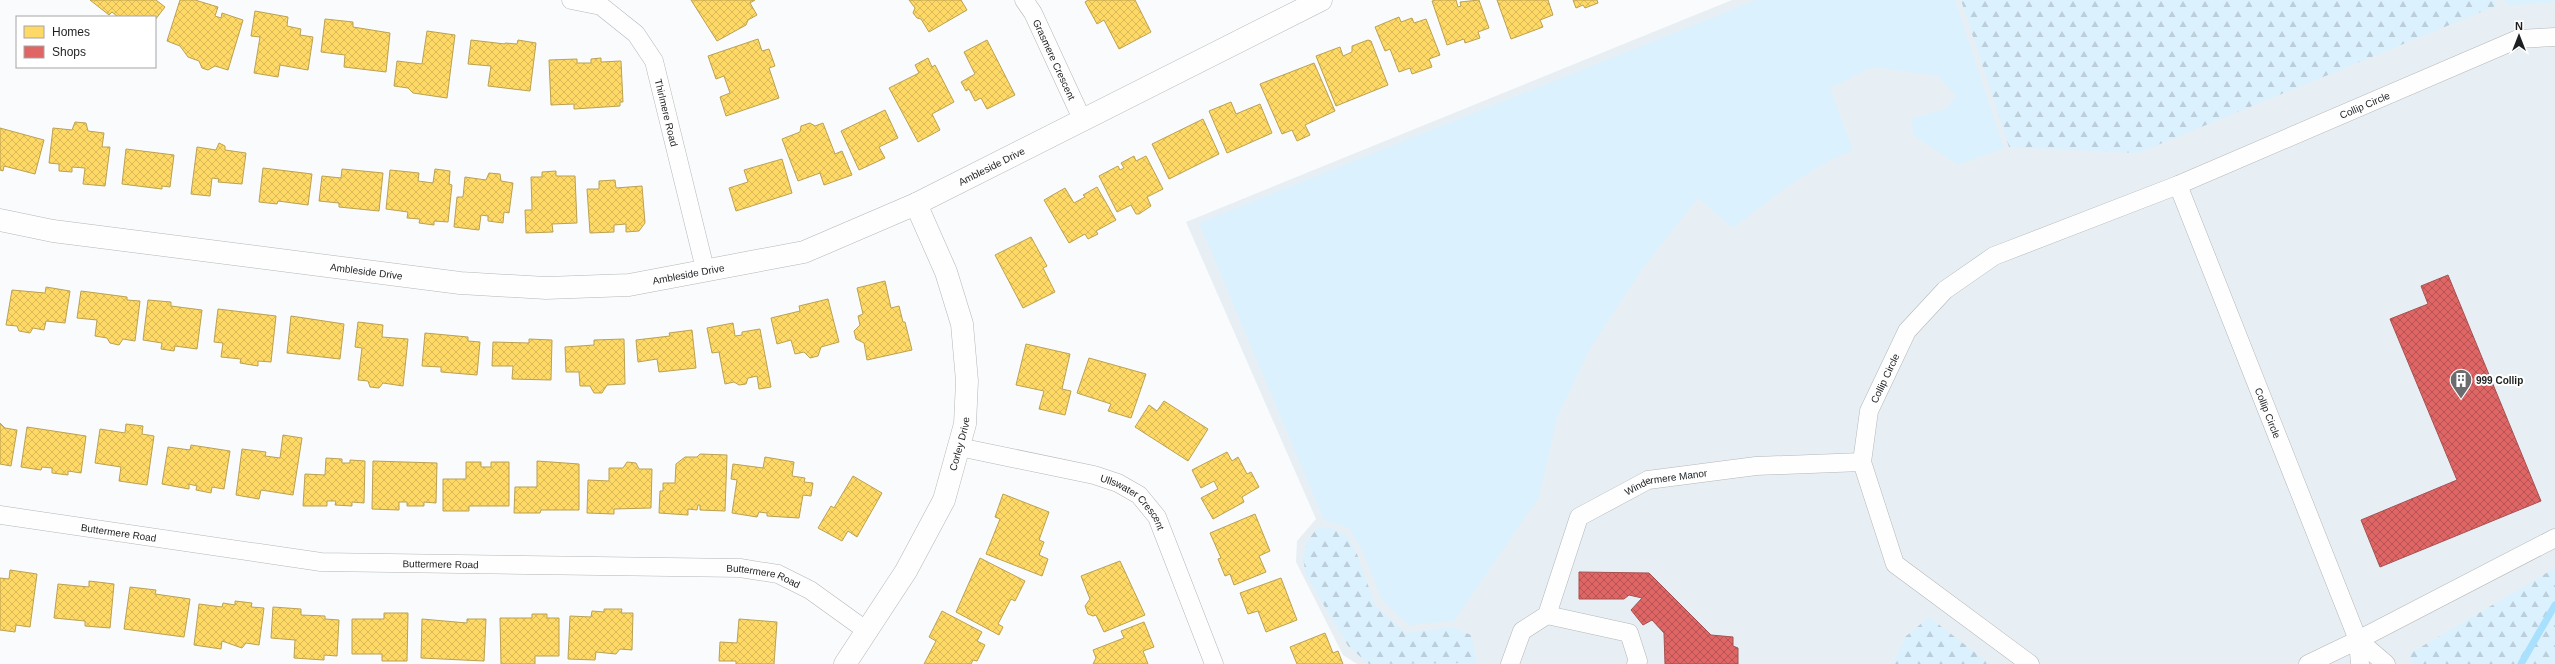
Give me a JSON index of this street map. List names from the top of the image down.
{
  "streets": {
    "street": [
      "Grasmere Crescent",
      "Collip Circle",
      "Thirlmere Road",
      "Ambleside Drive",
      "Corley Drive",
      "Windermere Manor",
      "Ullswater Crescent",
      "Buttermere Road"
    ]
  },
  "crossings": [
    ["Grasmere Crescent", "Ambleside Drive"],
    ["Collip Circle", "Windermere Manor"],
    ["Thirlmere Road", "Ambleside Drive"],
    ["Ambleside Drive", "Corley Drive"],
    ["Corley Drive", "Ullswater Crescent"],
    ["Corley Drive", "Buttermere Road"]
  ],
  "places": {
    "building": ["999 Collip"]
  },
  "legend": ["Homes", "Shops"],
  "north": "top"
}
